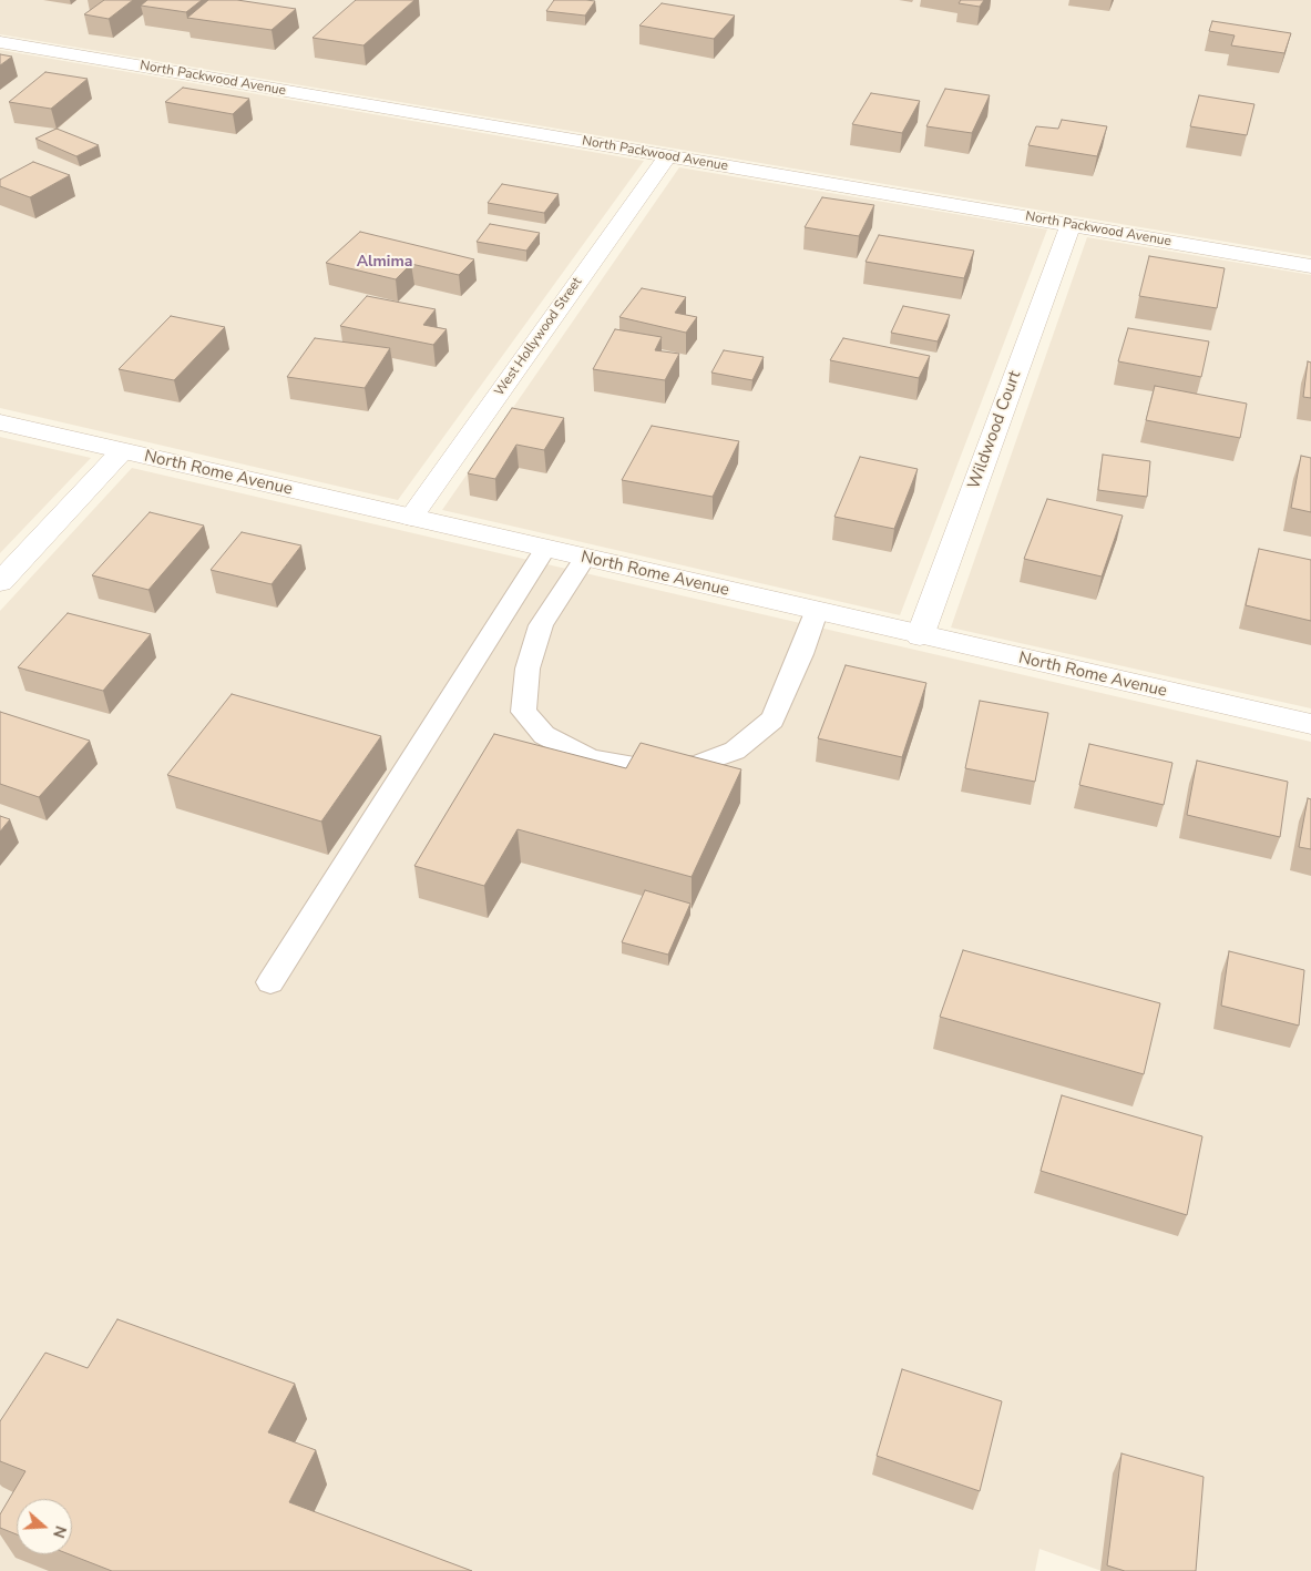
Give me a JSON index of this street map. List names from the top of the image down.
{
  "streets": {
    "street": [
      "North Packwood Avenue",
      "West Hollywood Street",
      "Wildwood Court",
      "North Rome Avenue"
    ]
  },
  "crossings": [
    ["North Packwood Avenue", "West Hollywood Street"],
    ["North Packwood Avenue", "Wildwood Court"],
    ["West Hollywood Street", "North Rome Avenue"],
    ["Wildwood Court", "North Rome Avenue"]
  ],
  "districts": ["Almima"],
  "north": "right"
}
